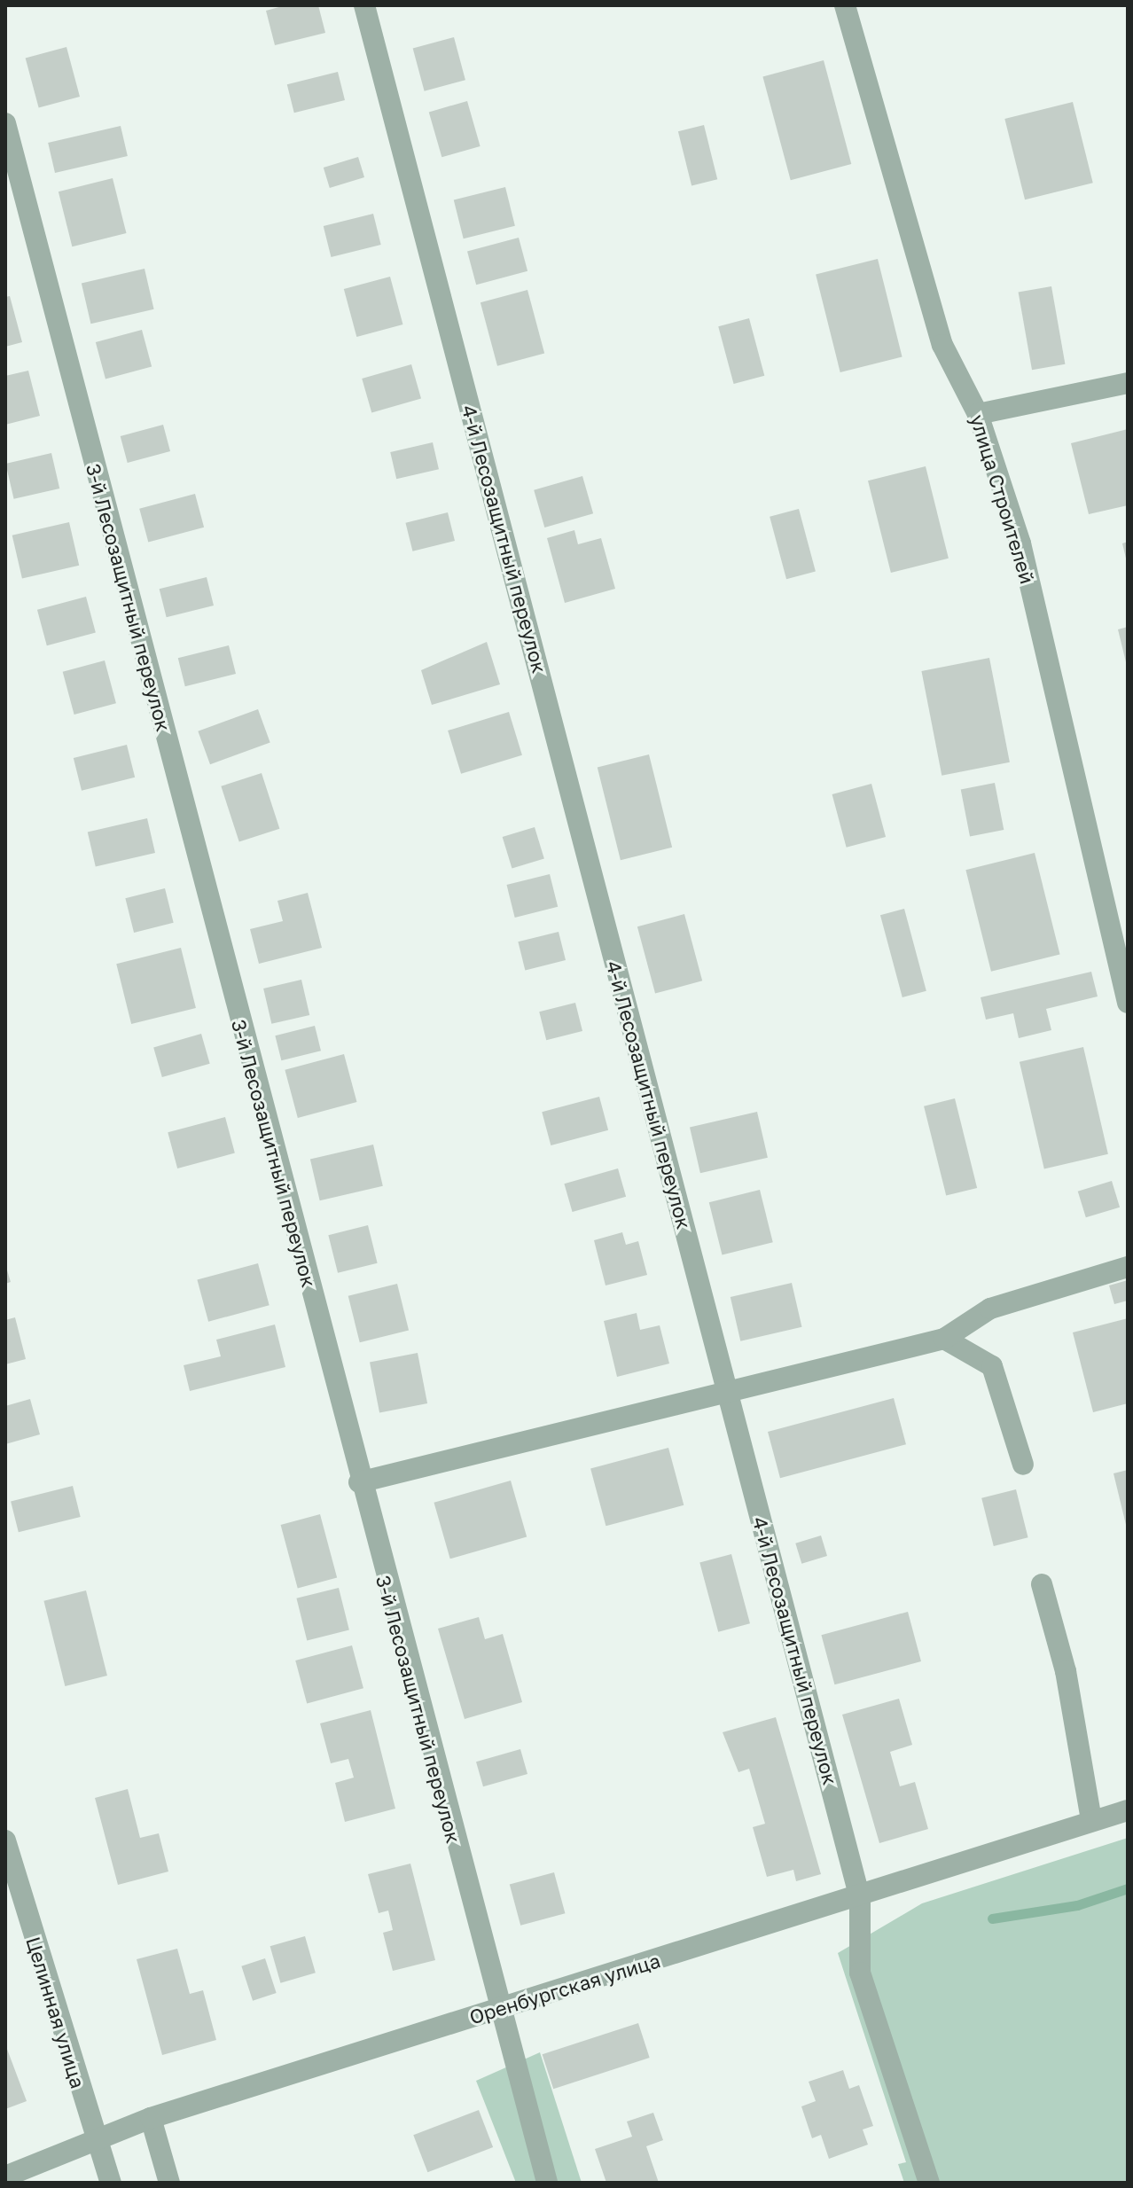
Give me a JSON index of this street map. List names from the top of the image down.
{
  "streets": {
    "street": [
      "улица Строителей",
      "4-й Лесозащитный переулок",
      "3-й Лесозащитный переулок",
      "Оренбургская улица",
      "Целинная улица"
    ]
  },
  "crossings": [
    ["4-й Лесозащитный переулок", "Оренбургская улица"],
    ["3-й Лесозащитный переулок", "Оренбургская улица"],
    ["Оренбургская улица", "Целинная улица"]
  ]
}
